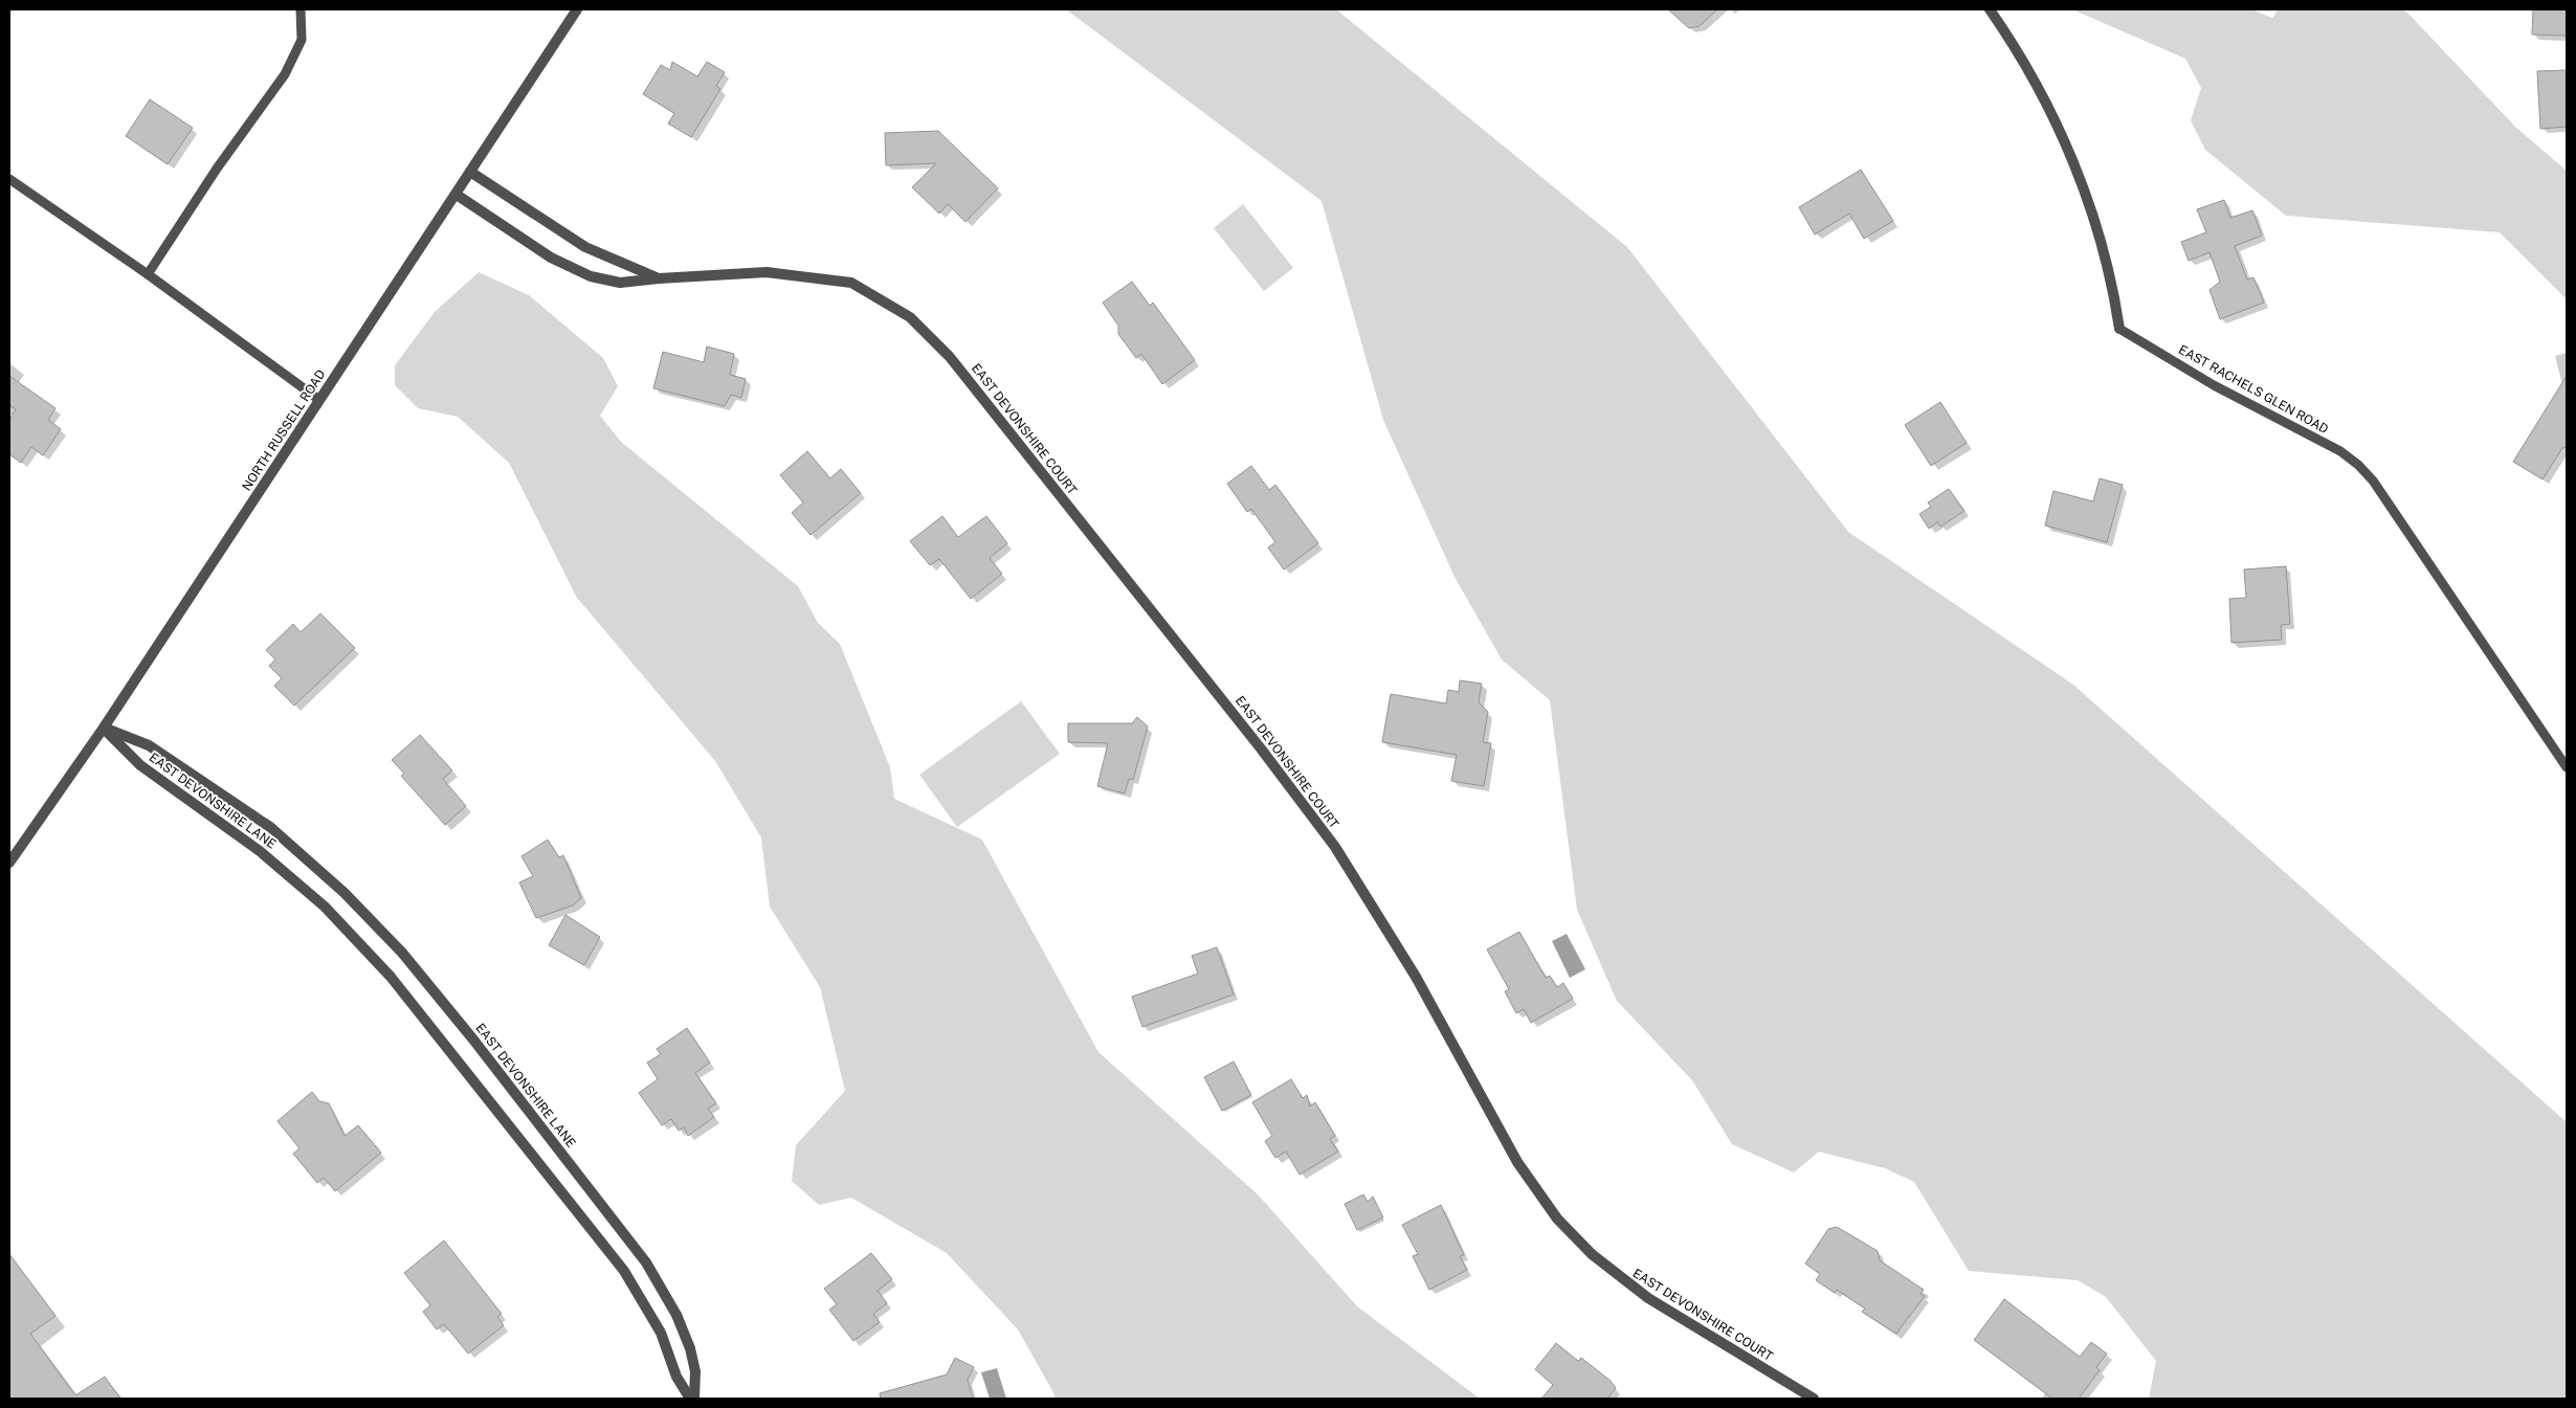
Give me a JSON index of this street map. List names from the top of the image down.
{
  "streets": {
    "street": [
      "EAST RACHELS GLEN ROAD",
      "EAST DEVONSHIRE COURT",
      "NORTH RUSSELL ROAD",
      "EAST DEVONSHIRE LANE"
    ]
  },
  "crossings": [
    ["EAST DEVONSHIRE COURT", "NORTH RUSSELL ROAD"],
    ["NORTH RUSSELL ROAD", "EAST DEVONSHIRE LANE"]
  ]
}
